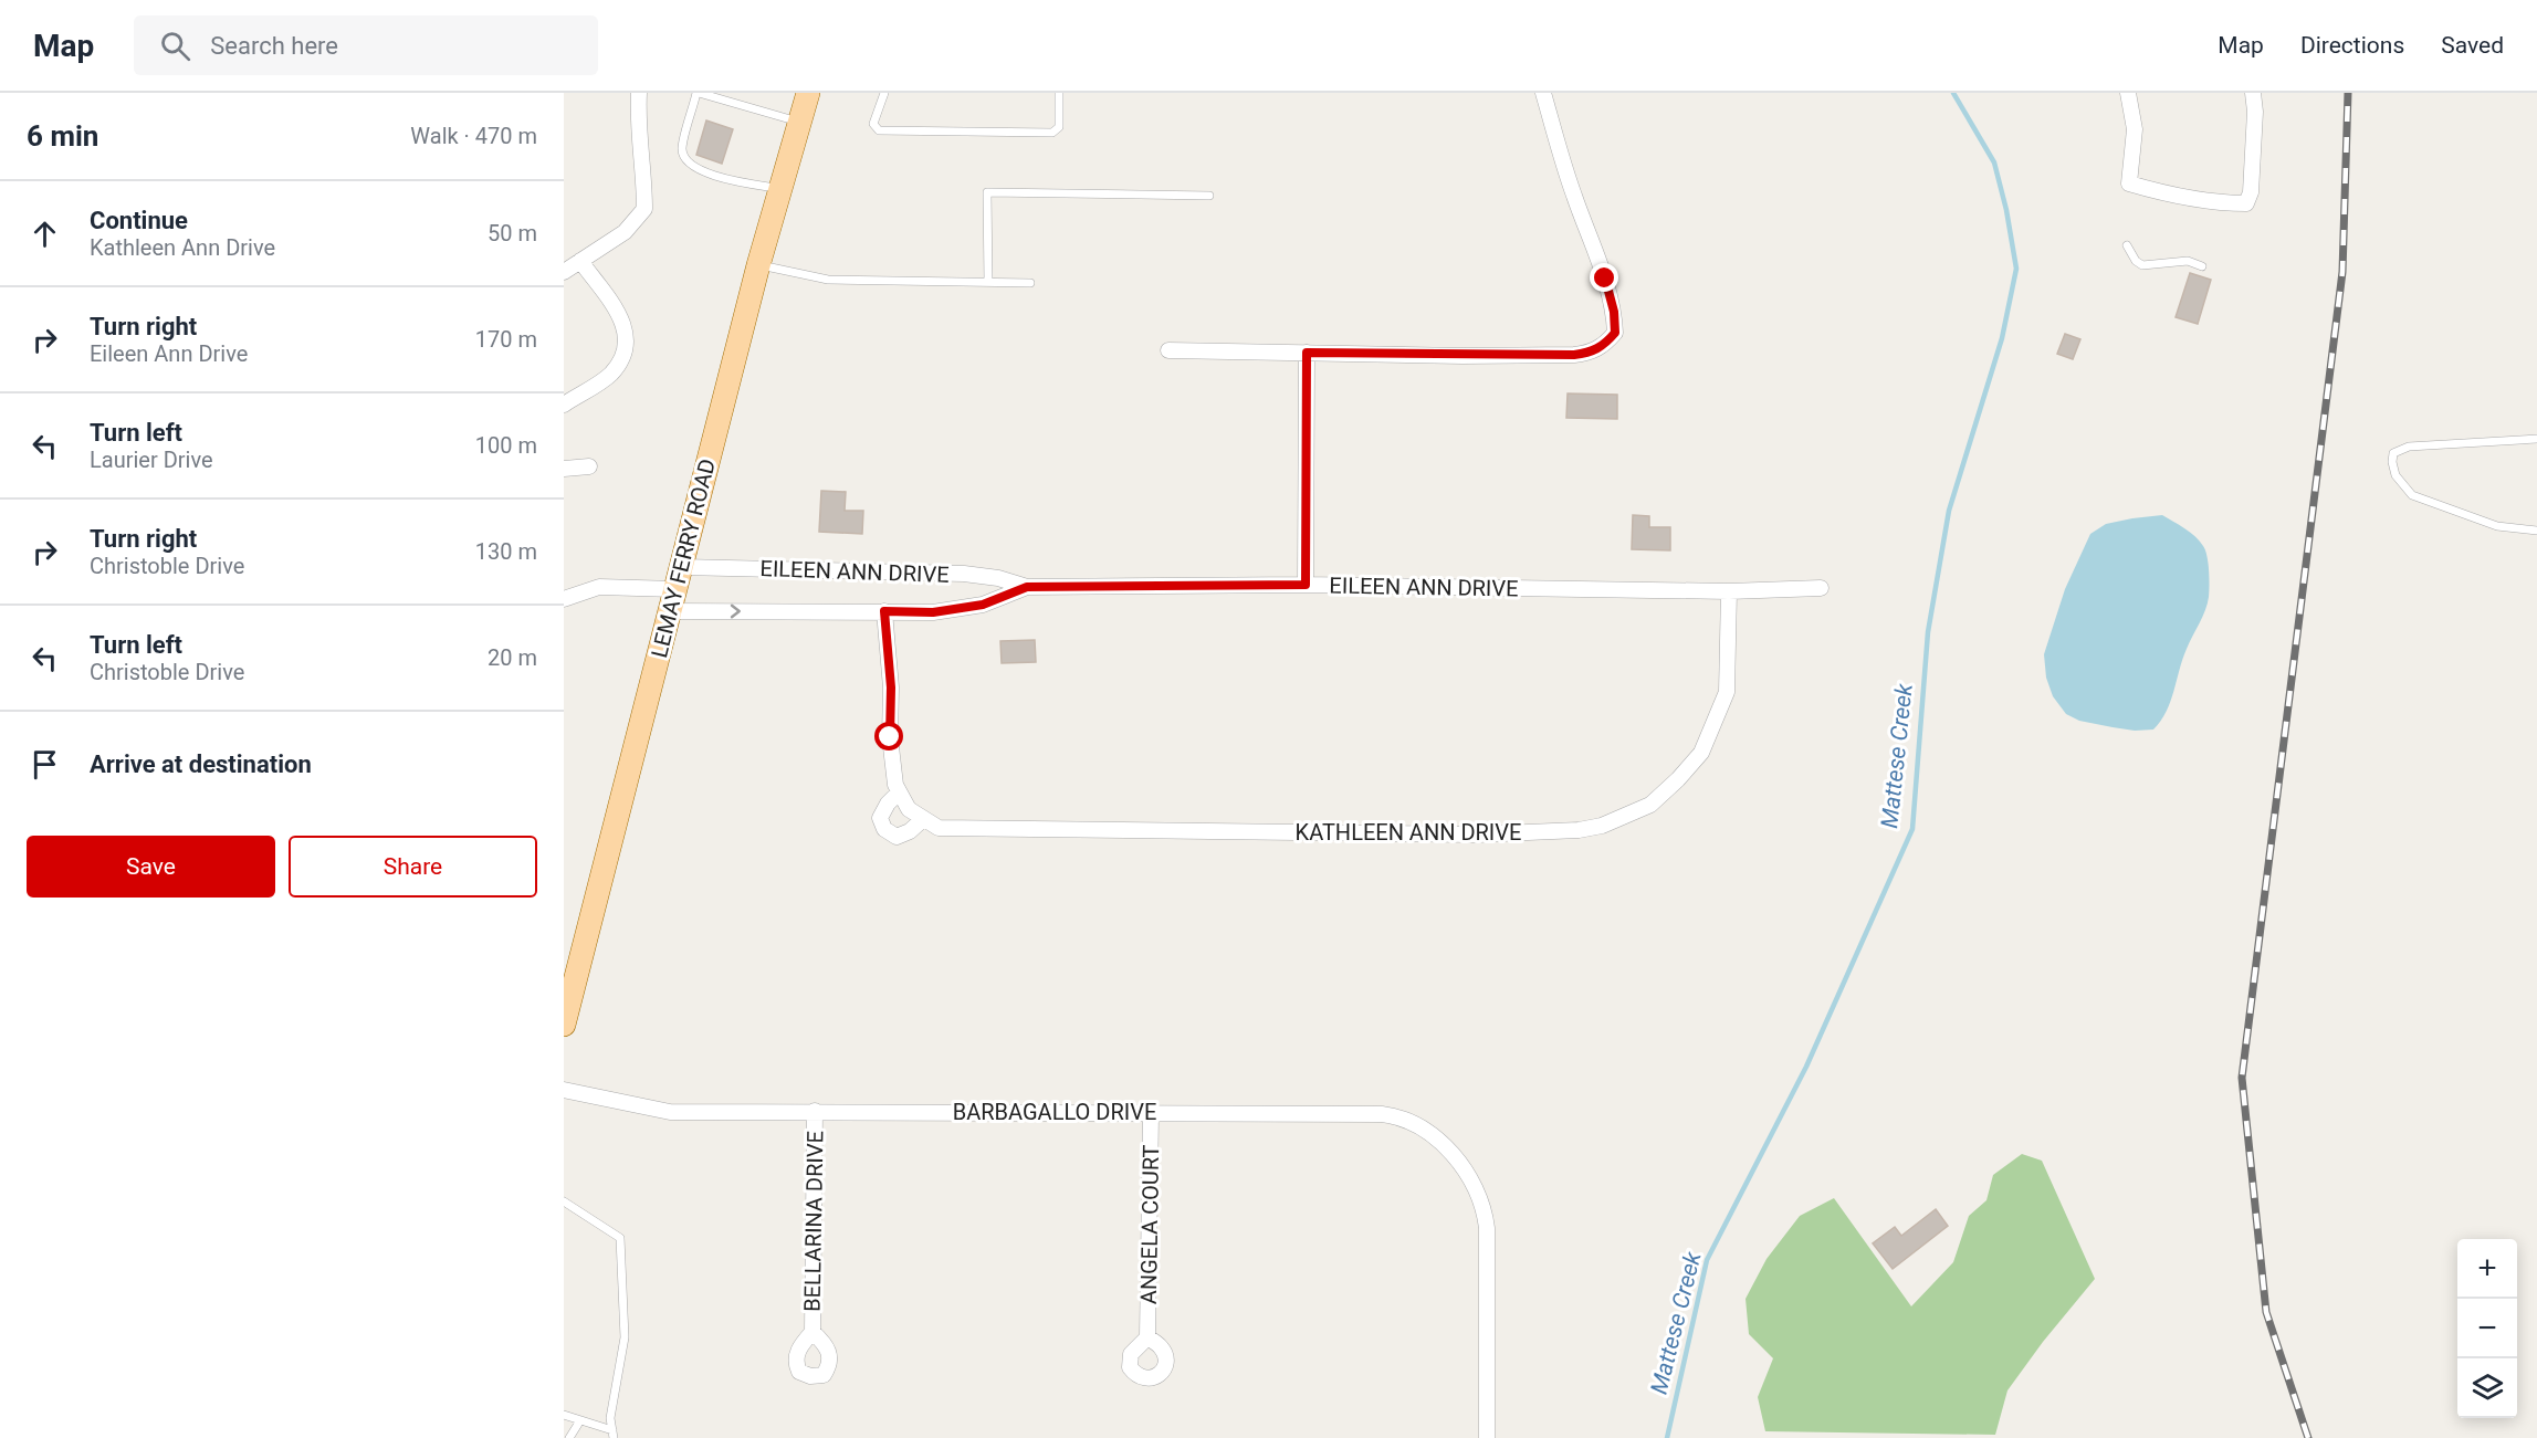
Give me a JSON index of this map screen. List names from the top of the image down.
{
  "streets": {
    "main road": ["LEMAY FERRY ROAD"],
    "street": [
      "EILEEN ANN DRIVE",
      "KATHLEEN ANN DRIVE",
      "BARBAGALLO DRIVE",
      "BELLARINA DRIVE",
      "ANGELA COURT"
    ]
  },
  "crossings": [
    ["LEMAY FERRY ROAD", "EILEEN ANN DRIVE"],
    ["EILEEN ANN DRIVE", "KATHLEEN ANN DRIVE"],
    ["BARBAGALLO DRIVE", "BELLARINA DRIVE"],
    ["BARBAGALLO DRIVE", "ANGELA COURT"]
  ],
  "water": ["Mattese Creek"],
  "page": {
    "header": "Map",
    "search": "Search here",
    "nav": ["Map", "Directions", "Saved"],
    "heading": ["6 min", "Walk · 470 m"],
    "list": [
      ["Continue", "Kathleen Ann Drive", "50 m"],
      ["Turn right", "Eileen Ann Drive", "170 m"],
      ["Turn left", "Laurier Drive", "100 m"],
      ["Turn right", "Christoble Drive", "130 m"],
      ["Turn left", "Christoble Drive", "20 m"],
      "Arrive at destination"
    ],
    "buttons": ["Save", "Share"],
    "map_buttons": ["+", "−"]
  }
}
